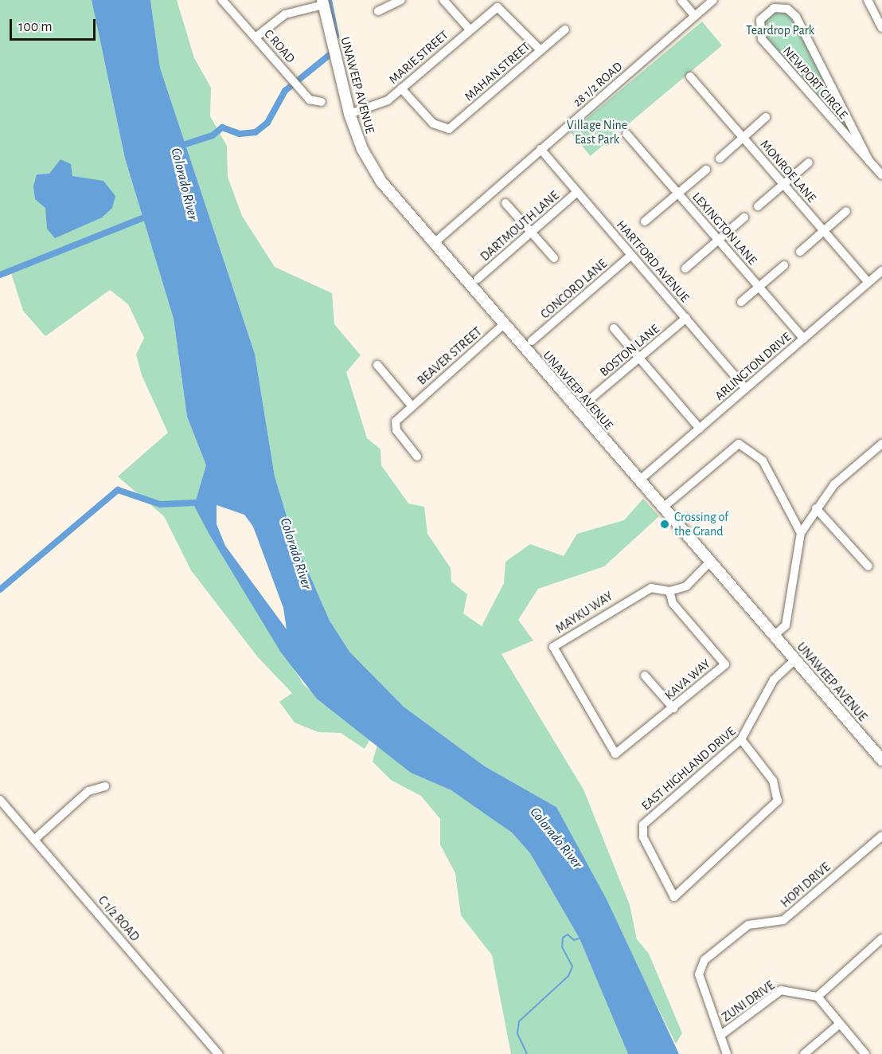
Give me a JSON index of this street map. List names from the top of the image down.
{
  "streets": {
    "main road": ["UNAWEEP AVENUE"],
    "street": [
      "C ROAD",
      "MARIE STREET",
      "MAHAN STREET",
      "NEWPORT CIRCLE",
      "28 1/2 ROAD",
      "MONROE LANE",
      "DARTMOUTH LANE",
      "LEXINGTON LANE",
      "HARTFORD AVENUE",
      "CONCORD LANE",
      "BOSTON LANE",
      "BEAVER STREET",
      "ARLINGTON DRIVE",
      "MAYKU WAY",
      "KAVA WAY",
      "EAST HIGHLAND DRIVE",
      "HOPI DRIVE",
      "C 1/2 ROAD",
      "ZUNI DRIVE"
    ]
  },
  "crossings": [
    ["MARIE STREET", "MAHAN STREET"],
    ["MARIE STREET", "UNAWEEP AVENUE"],
    ["28 1/2 ROAD", "UNAWEEP AVENUE"],
    ["28 1/2 ROAD", "HARTFORD AVENUE"],
    ["UNAWEEP AVENUE", "BEAVER STREET"],
    ["UNAWEEP AVENUE", "ARLINGTON DRIVE"],
    ["UNAWEEP AVENUE", "MAYKU WAY"],
    ["UNAWEEP AVENUE", "EAST HIGHLAND DRIVE"],
    ["MONROE LANE", "ARLINGTON DRIVE"],
    ["DARTMOUTH LANE", "HARTFORD AVENUE"],
    ["LEXINGTON LANE", "ARLINGTON DRIVE"],
    ["HARTFORD AVENUE", "CONCORD LANE"],
    ["HARTFORD AVENUE", "BOSTON LANE"],
    ["HARTFORD AVENUE", "ARLINGTON DRIVE"],
    ["MAYKU WAY", "KAVA WAY"],
    ["HOPI DRIVE", "ZUNI DRIVE"]
  ],
  "water": ["Colorado River"],
  "parks": ["Teardrop Park", "Village Nine East Park"],
  "places": ["Crossing of the Grand"],
  "scale_bar": "100 m"
}
